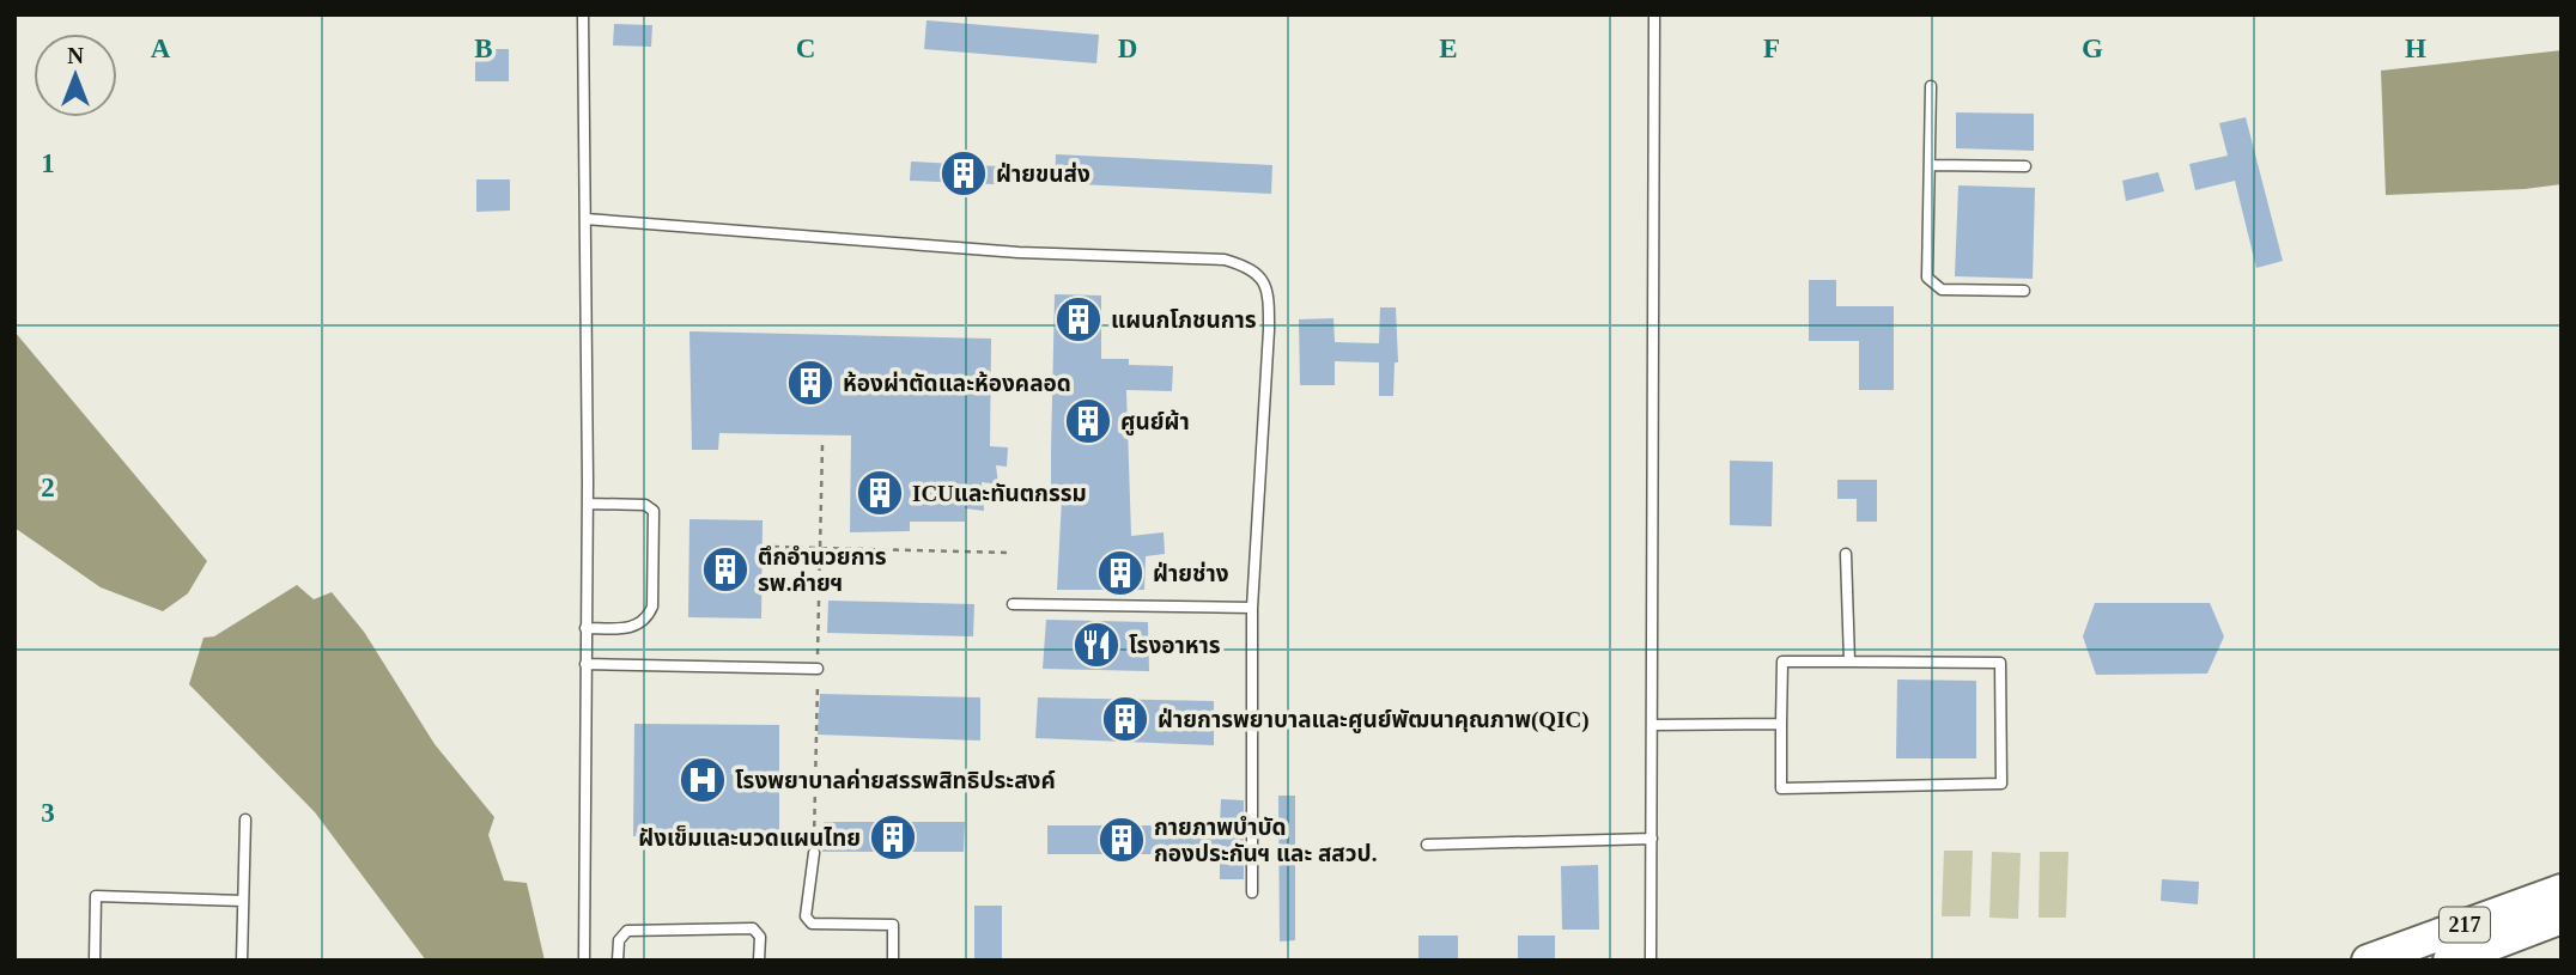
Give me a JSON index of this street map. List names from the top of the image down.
{
  "streets": {
    "main road": ["217"]
  },
  "places": {
    "building": [
      "ฝ่ายขนส่ง",
      "แผนกโภชนการ",
      "ห้องผ่าตัดและห้องคลอด",
      "ศูนย์ผ้า",
      "ICUและทันตกรรม",
      "ตึกอำนวยการ รพ.ค่ายฯ",
      "ฝ่ายช่าง",
      "ฝ่ายการพยาบาลและศูนย์พัฒนาคุณภาพ(QIC)",
      "ฝังเข็มและนวดแผนไทย",
      "กายภาพบำบัด กองประกันฯ และ สสวป."
    ],
    "restaurant": ["โรงอาหาร"],
    "hospital": ["โรงพยาบาลค่ายสรรพสิทธิประสงค์"]
  },
  "north": "top",
  "grid": {
    "columns": [
      "A",
      "B",
      "C",
      "D",
      "E",
      "F",
      "G",
      "H"
    ],
    "rows": ["1", "2", "3"]
  }
}
